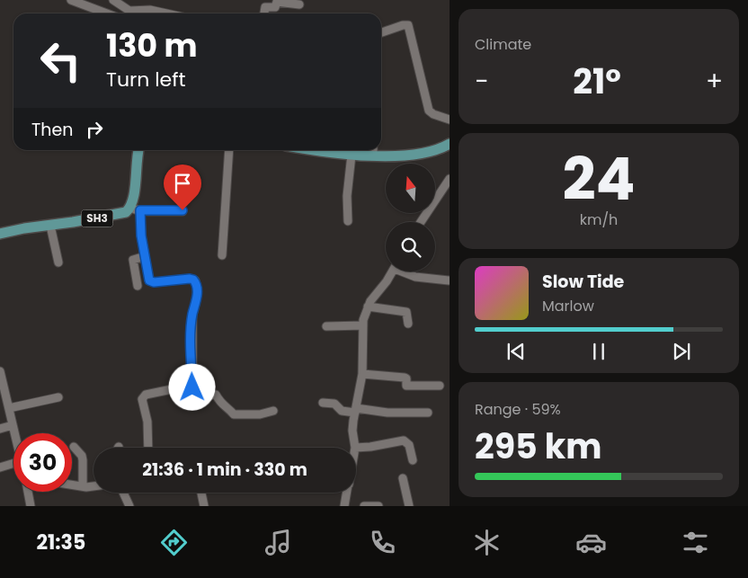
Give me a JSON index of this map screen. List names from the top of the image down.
{
  "streets": {
    "main road": ["SH3"]
  },
  "north": "top",
  "page": {
    "tile": [
      "Climate",
      ["24", "km/h"],
      ["Range · 59%", "295 km"]
    ],
    "turn": ["130 m", "Turn left"],
    "heat": ["−", "21°", "+"],
    "then": "Then",
    "song": ["Slow Tide", "Marlow"],
    "limit": "30",
    "trip": "21:36 · 1 min · 330 m",
    "tabs": "21:35"
  }
}
